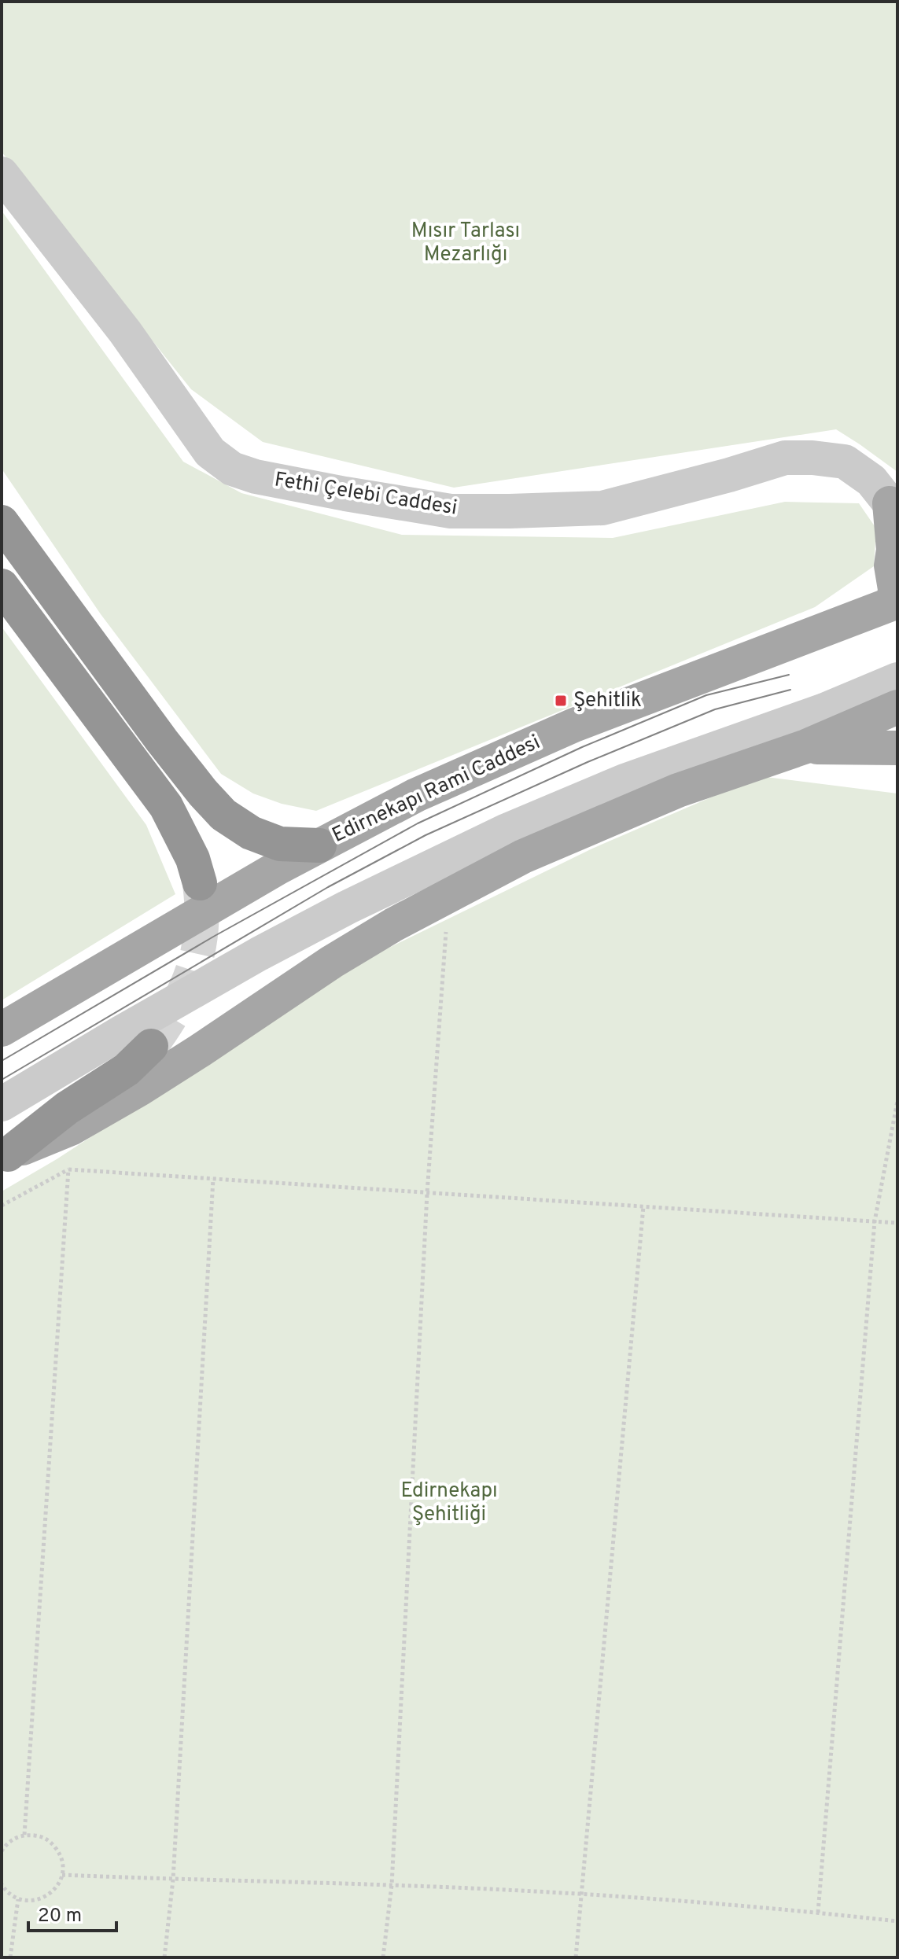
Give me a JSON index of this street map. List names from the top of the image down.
{
  "streets": {
    "main road": ["Edirnekapı Rami Caddesi"],
    "street": ["Fethi Çelebi Caddesi"]
  },
  "parks": ["Mısır Tarlası Mezarlığı", "Edirnekapı Şehitliği"],
  "places": {
    "transit": ["Şehitlik"]
  },
  "scale_bar": "20 m"
}
